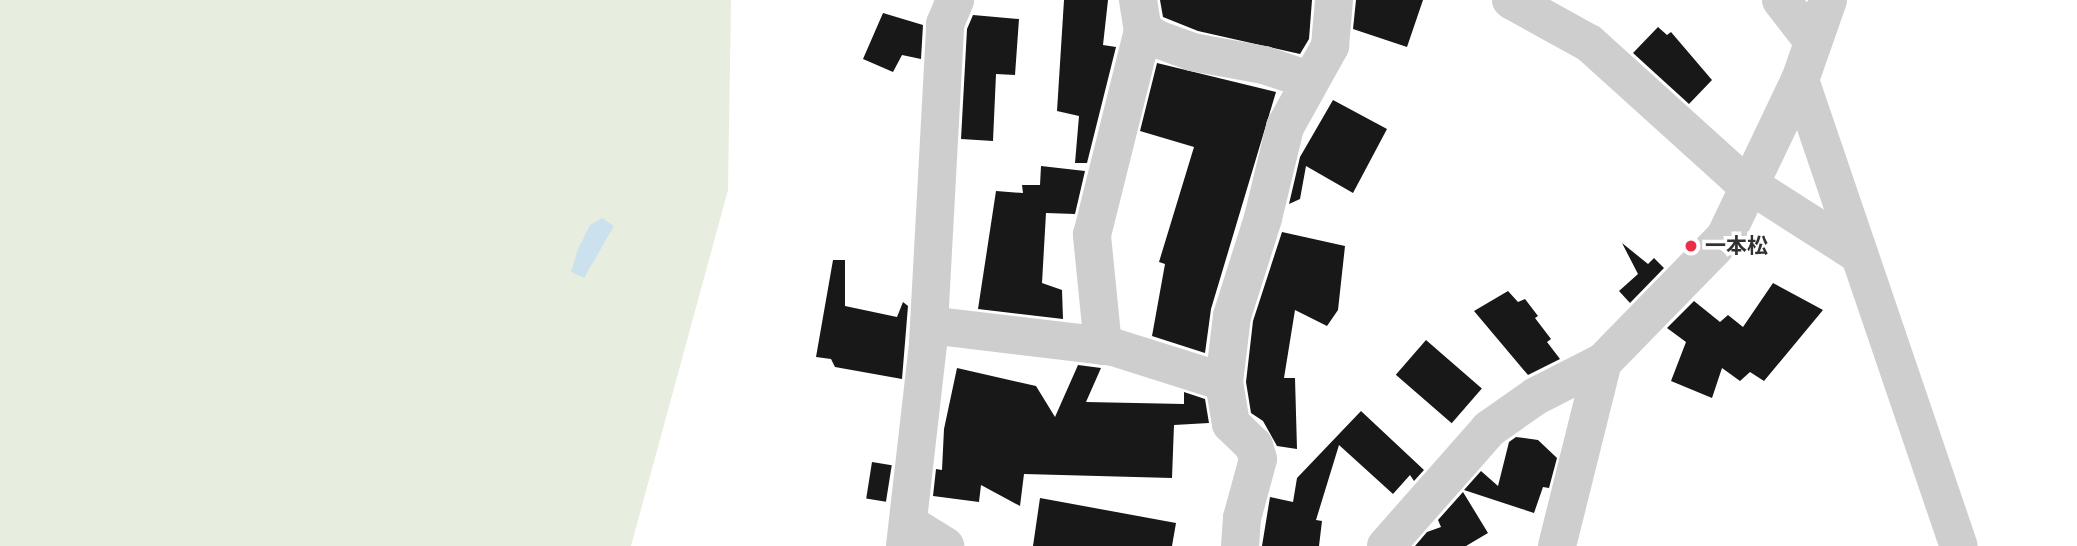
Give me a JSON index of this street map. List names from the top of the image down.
{
  "places": ["一本松"]
}
